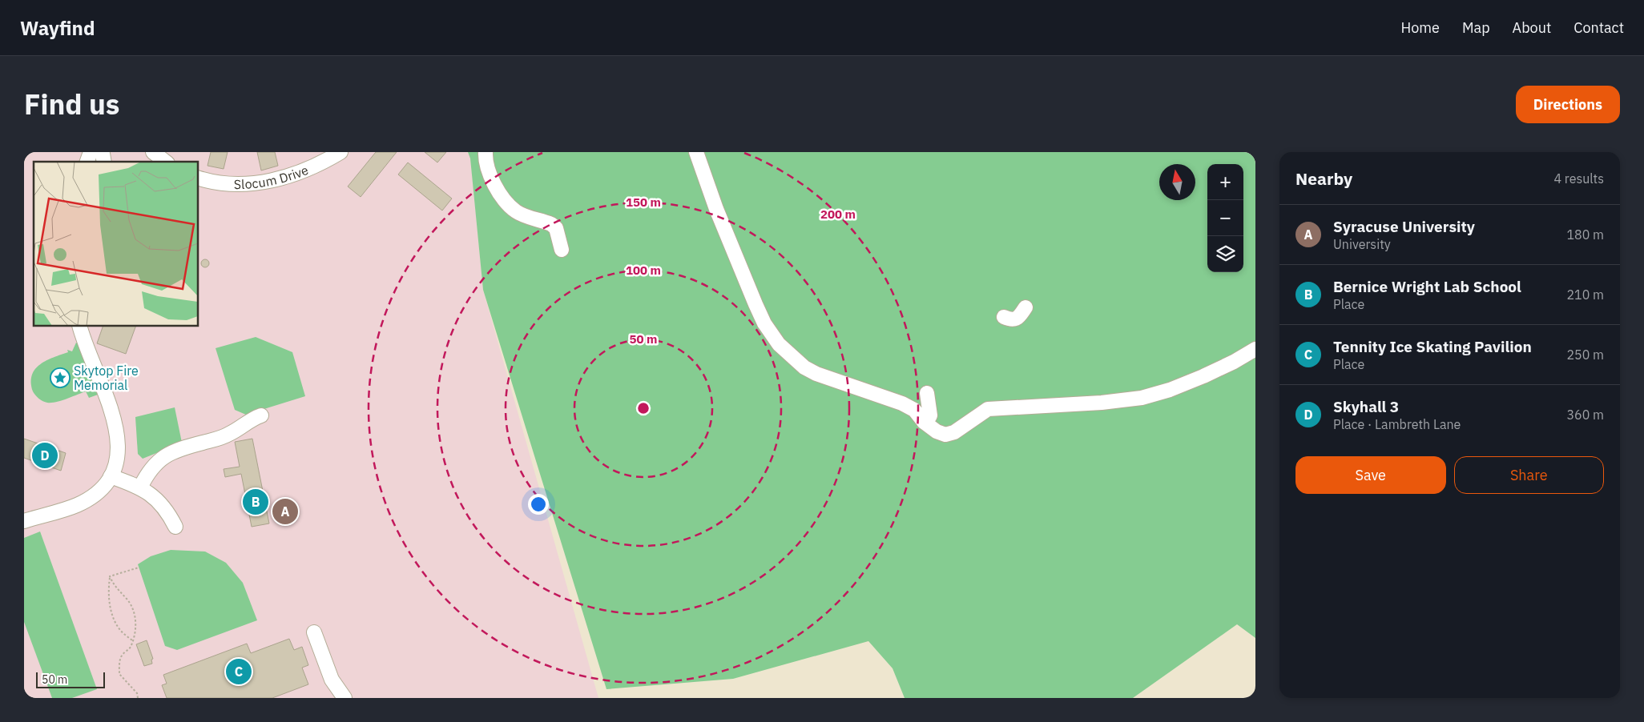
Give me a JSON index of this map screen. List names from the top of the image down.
{
  "streets": {
    "street": ["Slocum Drive"]
  },
  "places": {
    "place": ["Skytop Fire Memorial"]
  },
  "scale_bar": "50 m",
  "north": "top",
  "page": {
    "header": "Wayfind",
    "nav": [
      "Home",
      "Map",
      "About",
      "Contact"
    ],
    "title": "Find us",
    "buttons": [
      "Directions",
      ["Save", "Share"]
    ],
    "heading": ["Nearby", "4 results"],
    "map_buttons": ["+", "−"],
    "list": [
      {
        "mark": "A",
        "name": "Syracuse University",
        "note": "University",
        "value": "180 m"
      },
      {
        "mark": "B",
        "name": "Bernice Wright Lab School",
        "note": "Place",
        "value": "210 m"
      },
      {
        "mark": "C",
        "name": "Tennity Ice Skating Pavilion",
        "note": "Place",
        "value": "250 m"
      },
      {
        "mark": "D",
        "name": "Skyhall 3",
        "note": "Place · Lambreth Lane",
        "value": "360 m"
      }
    ],
    "pins": [
      "D",
      "B",
      "A",
      "C"
    ],
    "scale": "50 m"
  },
  "rings": [
    "150 m",
    "200 m",
    "100 m",
    "50 m"
  ]
}
